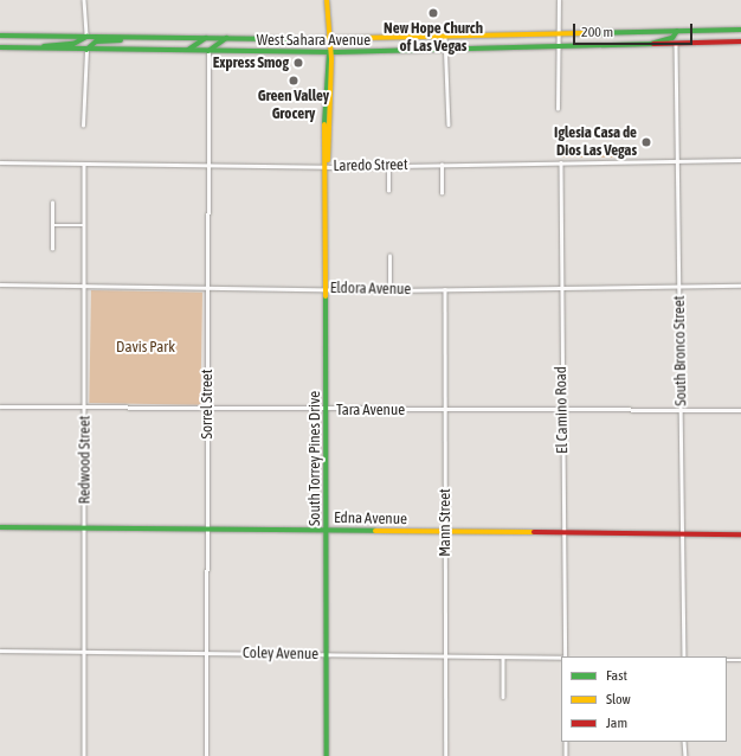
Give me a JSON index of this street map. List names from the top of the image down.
{
  "streets": {
    "main road": ["West Sahara Avenue", "South Torrey Pines Drive", "Edna Avenue"],
    "street": [
      "Laredo Street",
      "Eldora Avenue",
      "South Bronco Street",
      "Sorrel Street",
      "Tara Avenue",
      "El Camino Road",
      "Redwood Street",
      "Mann Street",
      "Coley Avenue"
    ]
  },
  "crossings": [
    ["West Sahara Avenue", "South Bronco Street"],
    ["West Sahara Avenue", "Sorrel Street"],
    ["West Sahara Avenue", "South Torrey Pines Drive"],
    ["Laredo Street", "South Bronco Street"],
    ["Laredo Street", "Sorrel Street"],
    ["Laredo Street", "El Camino Road"],
    ["Laredo Street", "South Torrey Pines Drive"],
    ["Laredo Street", "Redwood Street"],
    ["Eldora Avenue", "South Bronco Street"],
    ["Eldora Avenue", "Sorrel Street"],
    ["Eldora Avenue", "El Camino Road"],
    ["Eldora Avenue", "South Torrey Pines Drive"],
    ["Eldora Avenue", "Redwood Street"],
    ["Eldora Avenue", "Mann Street"],
    ["South Bronco Street", "Tara Avenue"],
    ["South Bronco Street", "Edna Avenue"],
    ["Sorrel Street", "Tara Avenue"],
    ["Sorrel Street", "Edna Avenue"],
    ["Sorrel Street", "Coley Avenue"],
    ["Tara Avenue", "El Camino Road"],
    ["Tara Avenue", "South Torrey Pines Drive"],
    ["Tara Avenue", "Redwood Street"],
    ["Tara Avenue", "Mann Street"],
    ["El Camino Road", "Edna Avenue"],
    ["South Torrey Pines Drive", "Edna Avenue"],
    ["South Torrey Pines Drive", "Coley Avenue"],
    ["Redwood Street", "Edna Avenue"],
    ["Redwood Street", "Coley Avenue"],
    ["Edna Avenue", "Mann Street"],
    ["Mann Street", "Coley Avenue"]
  ],
  "parks": ["Davis Park"],
  "places": [
    "New Hope Church of Las Vegas",
    "Express Smog",
    "Green Valley Grocery",
    "Iglesia Casa de Dios Las Vegas"
  ],
  "legend": ["Fast", "Slow", "Jam"],
  "scale_bar": "200 m"
}
